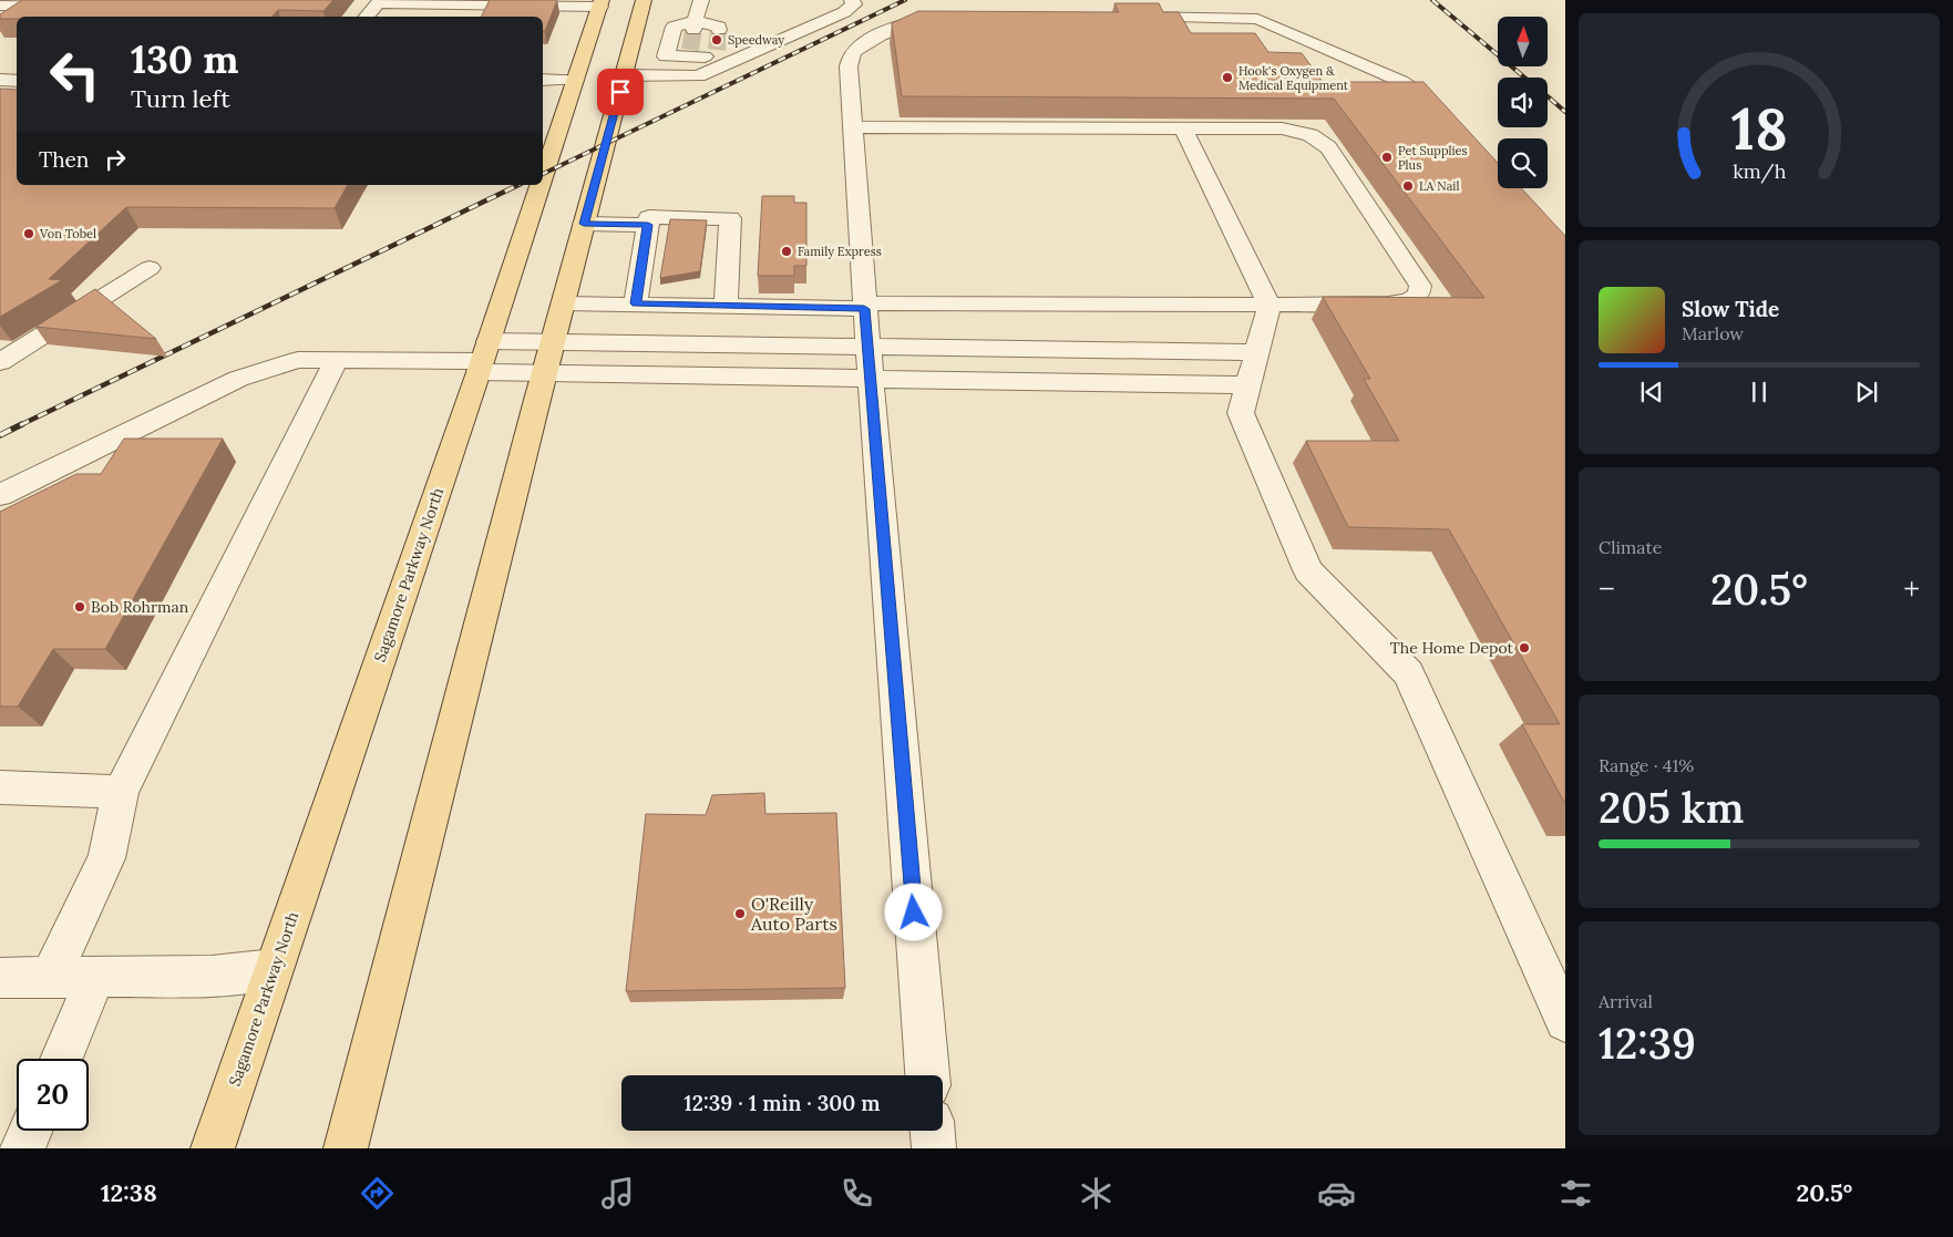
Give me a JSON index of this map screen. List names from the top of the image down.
{
  "streets": {
    "main road": ["Sagamore Parkway North"]
  },
  "places": [
    "Speedway",
    "Hook's Oxygen & Medical Equipment",
    "Pet Supplies Plus",
    "LA Nail",
    "Von Tobel",
    "Family Express",
    "Bob Rohrman",
    "The Home Depot",
    "O'Reilly Auto Parts"
  ],
  "north": "top",
  "page": {
    "turn": ["130 m", "Turn left"],
    "then": "Then",
    "song": ["Slow Tide", "Marlow"],
    "tile": [
      "Climate",
      ["Range · 41%", "205 km"],
      ["Arrival", "12:39"]
    ],
    "heat": ["−", "20.5°", "+"],
    "limit": "20",
    "trip": "12:39 · 1 min · 300 m",
    "tabs": ["12:38", "20.5°"],
    "gauge": ["18", "km/h"]
  }
}
